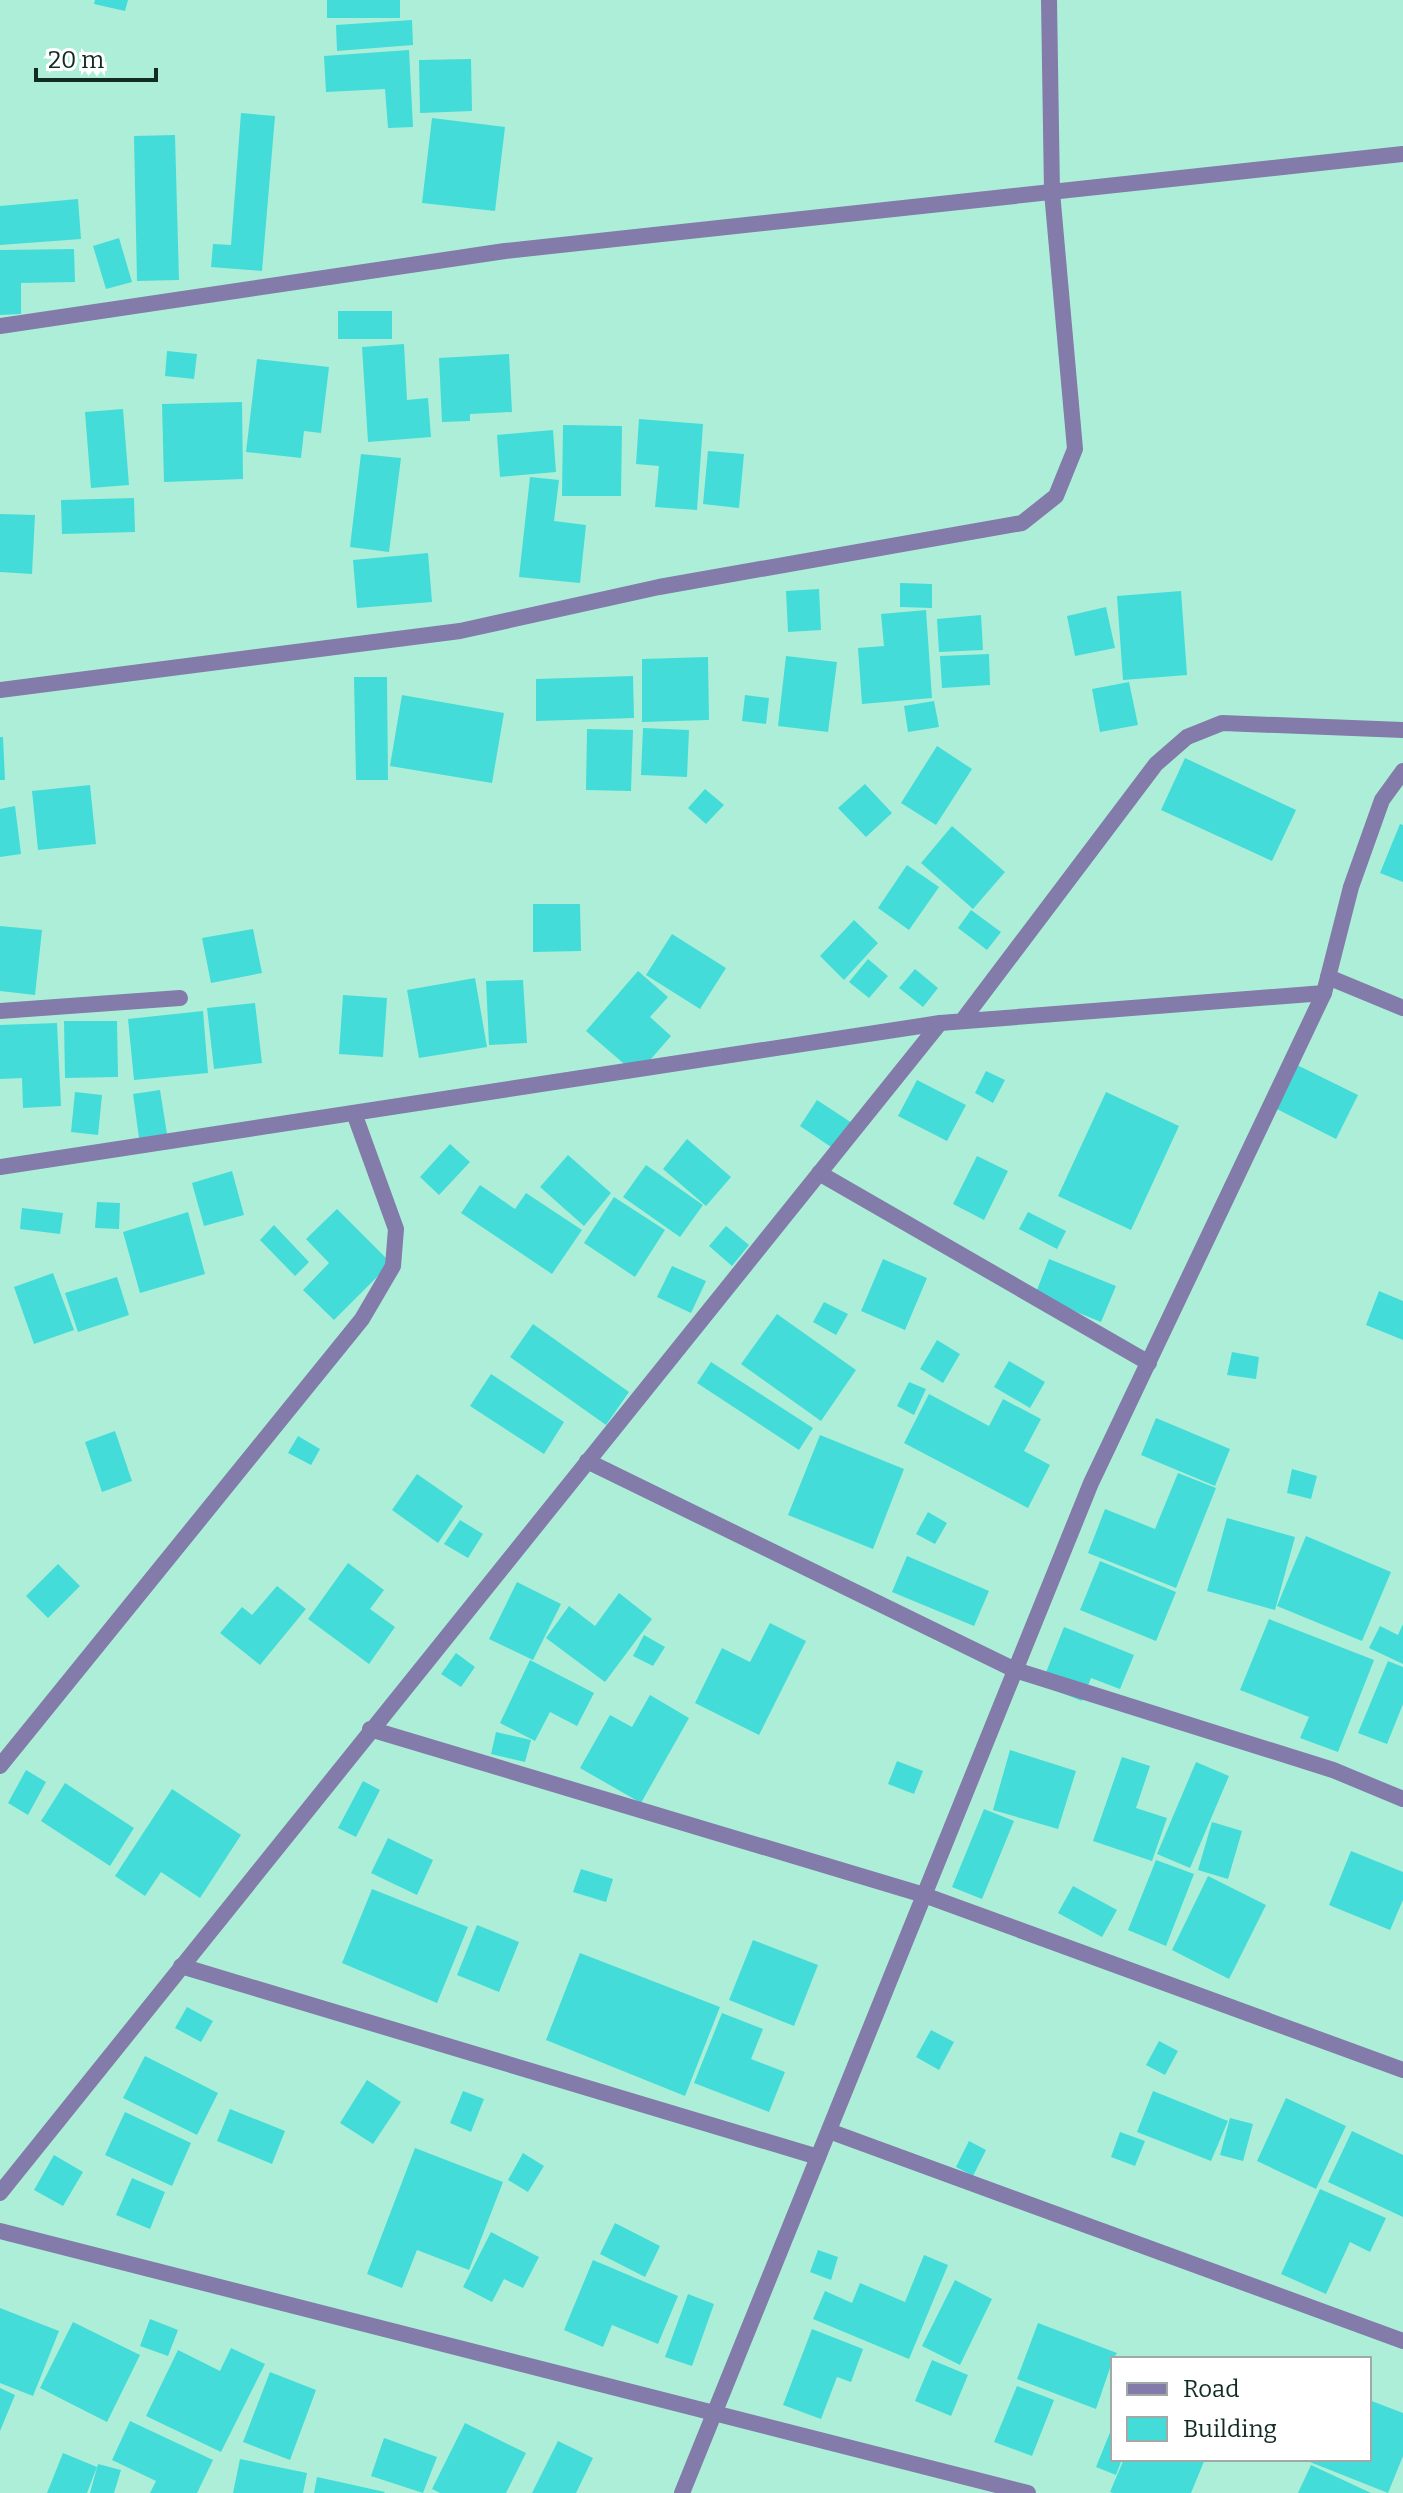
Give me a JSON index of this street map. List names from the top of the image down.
{
  "legend": ["Road", "Building"],
  "scale_bar": "20 m"
}
